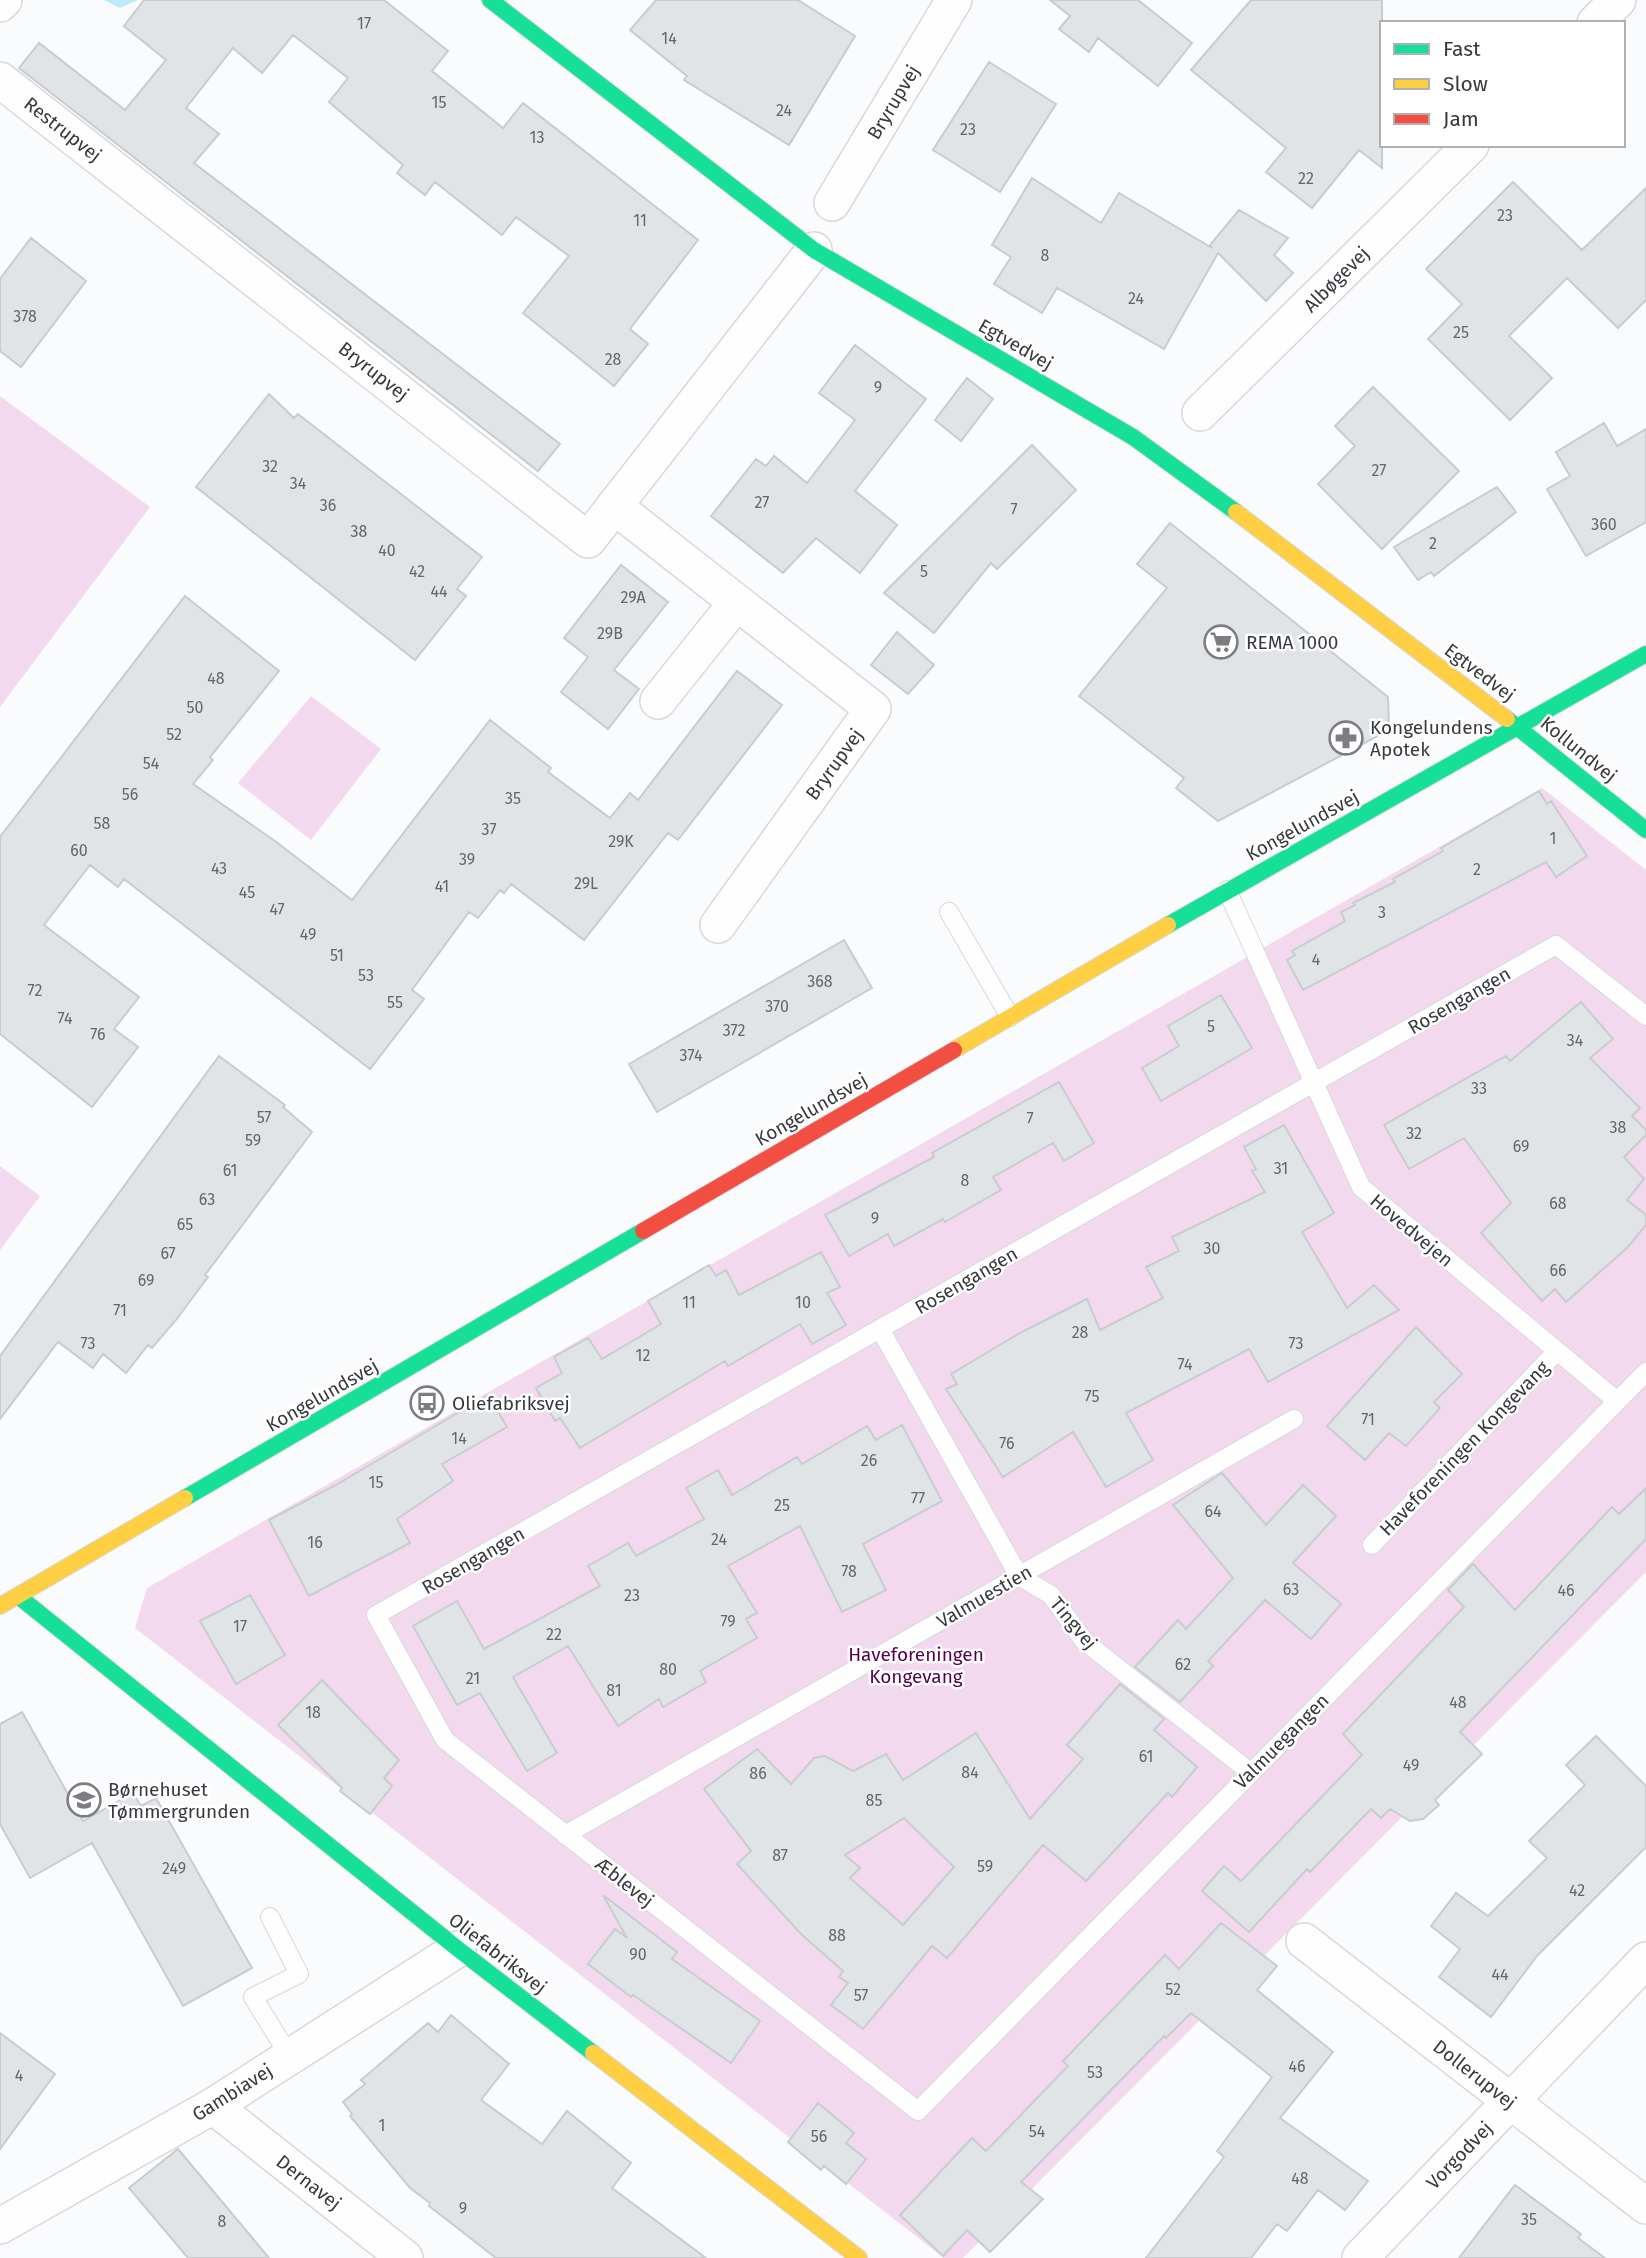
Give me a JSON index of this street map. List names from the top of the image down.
{
  "streets": {
    "street": [
      "Bryrupvej",
      "Restrupvej",
      "Albøgevej",
      "Egtvedvej",
      "Kollundvej",
      "Kongelundsvej",
      "Oliefabriksvej",
      "Dollerupvej",
      "Gambiavej",
      "Vorgodvej",
      "Dernavej"
    ],
    "lane": [
      "Rosengangen",
      "Hovedvejen",
      "Haveforeningen Kongevang",
      "Valmuestien",
      "Tingvej",
      "Valmuegangen",
      "Æblevej"
    ]
  },
  "crossings": [
    ["Bryrupvej", "Restrupvej"],
    ["Bryrupvej", "Egtvedvej"],
    ["Egtvedvej", "Kollundvej"],
    ["Egtvedvej", "Kongelundsvej"],
    ["Kollundvej", "Kongelundsvej"],
    ["Kongelundsvej", "Hovedvejen"],
    ["Kongelundsvej", "Oliefabriksvej"],
    ["Rosengangen", "Hovedvejen"],
    ["Rosengangen", "Tingvej"],
    ["Rosengangen", "Æblevej"],
    ["Hovedvejen", "Haveforeningen Kongevang"],
    ["Hovedvejen", "Valmuegangen"],
    ["Valmuestien", "Tingvej"],
    ["Valmuestien", "Æblevej"],
    ["Tingvej", "Valmuegangen"],
    ["Valmuegangen", "Æblevej"],
    ["Oliefabriksvej", "Gambiavej"],
    ["Dollerupvej", "Vorgodvej"],
    ["Gambiavej", "Dernavej"]
  ],
  "parks": ["Haveforeningen Kongevang"],
  "places": {
    "supermarket": ["REMA 1000"],
    "pharmacy": ["Kongelundens Apotek"],
    "bus stop": ["Oliefabriksvej"],
    "school or university": ["Børnehuset Tømmergrunden"]
  },
  "house_numbers": [
    "17",
    "14",
    "15",
    "24",
    "23",
    "13",
    "22",
    "23",
    "11",
    "8",
    "24",
    "378",
    "25",
    "28",
    "9",
    "32",
    "27",
    "34",
    "27",
    "36",
    "7",
    "360",
    "38",
    "2",
    "40",
    "42",
    "5",
    "44",
    "29A",
    "29B",
    "48",
    "50",
    "52",
    "54",
    "56",
    "35",
    "58",
    "37",
    "1",
    "29K",
    "60",
    "39",
    "43",
    "2",
    "29L",
    "41",
    "45",
    "47",
    "3",
    "49",
    "51",
    "4",
    "53",
    "368",
    "72",
    "55",
    "370",
    "74",
    "5",
    "372",
    "76",
    "34",
    "374",
    "33",
    "57",
    "7",
    "38",
    "32",
    "59",
    "69",
    "31",
    "61",
    "8",
    "63",
    "68",
    "9",
    "65",
    "30",
    "67",
    "66",
    "69",
    "11",
    "10",
    "71",
    "28",
    "73",
    "73",
    "12",
    "74",
    "75",
    "71",
    "14",
    "76",
    "26",
    "15",
    "77",
    "25",
    "64",
    "24",
    "16",
    "78",
    "63",
    "46",
    "23",
    "79",
    "17",
    "22",
    "62",
    "80",
    "21",
    "81",
    "48",
    "18",
    "61",
    "49",
    "84",
    "86",
    "85",
    "87",
    "59",
    "249",
    "42",
    "88",
    "90",
    "44",
    "52",
    "57",
    "46",
    "53",
    "4",
    "1",
    "54",
    "56",
    "48",
    "9",
    "35",
    "8"
  ],
  "legend": ["Fast", "Slow", "Jam"]
}
